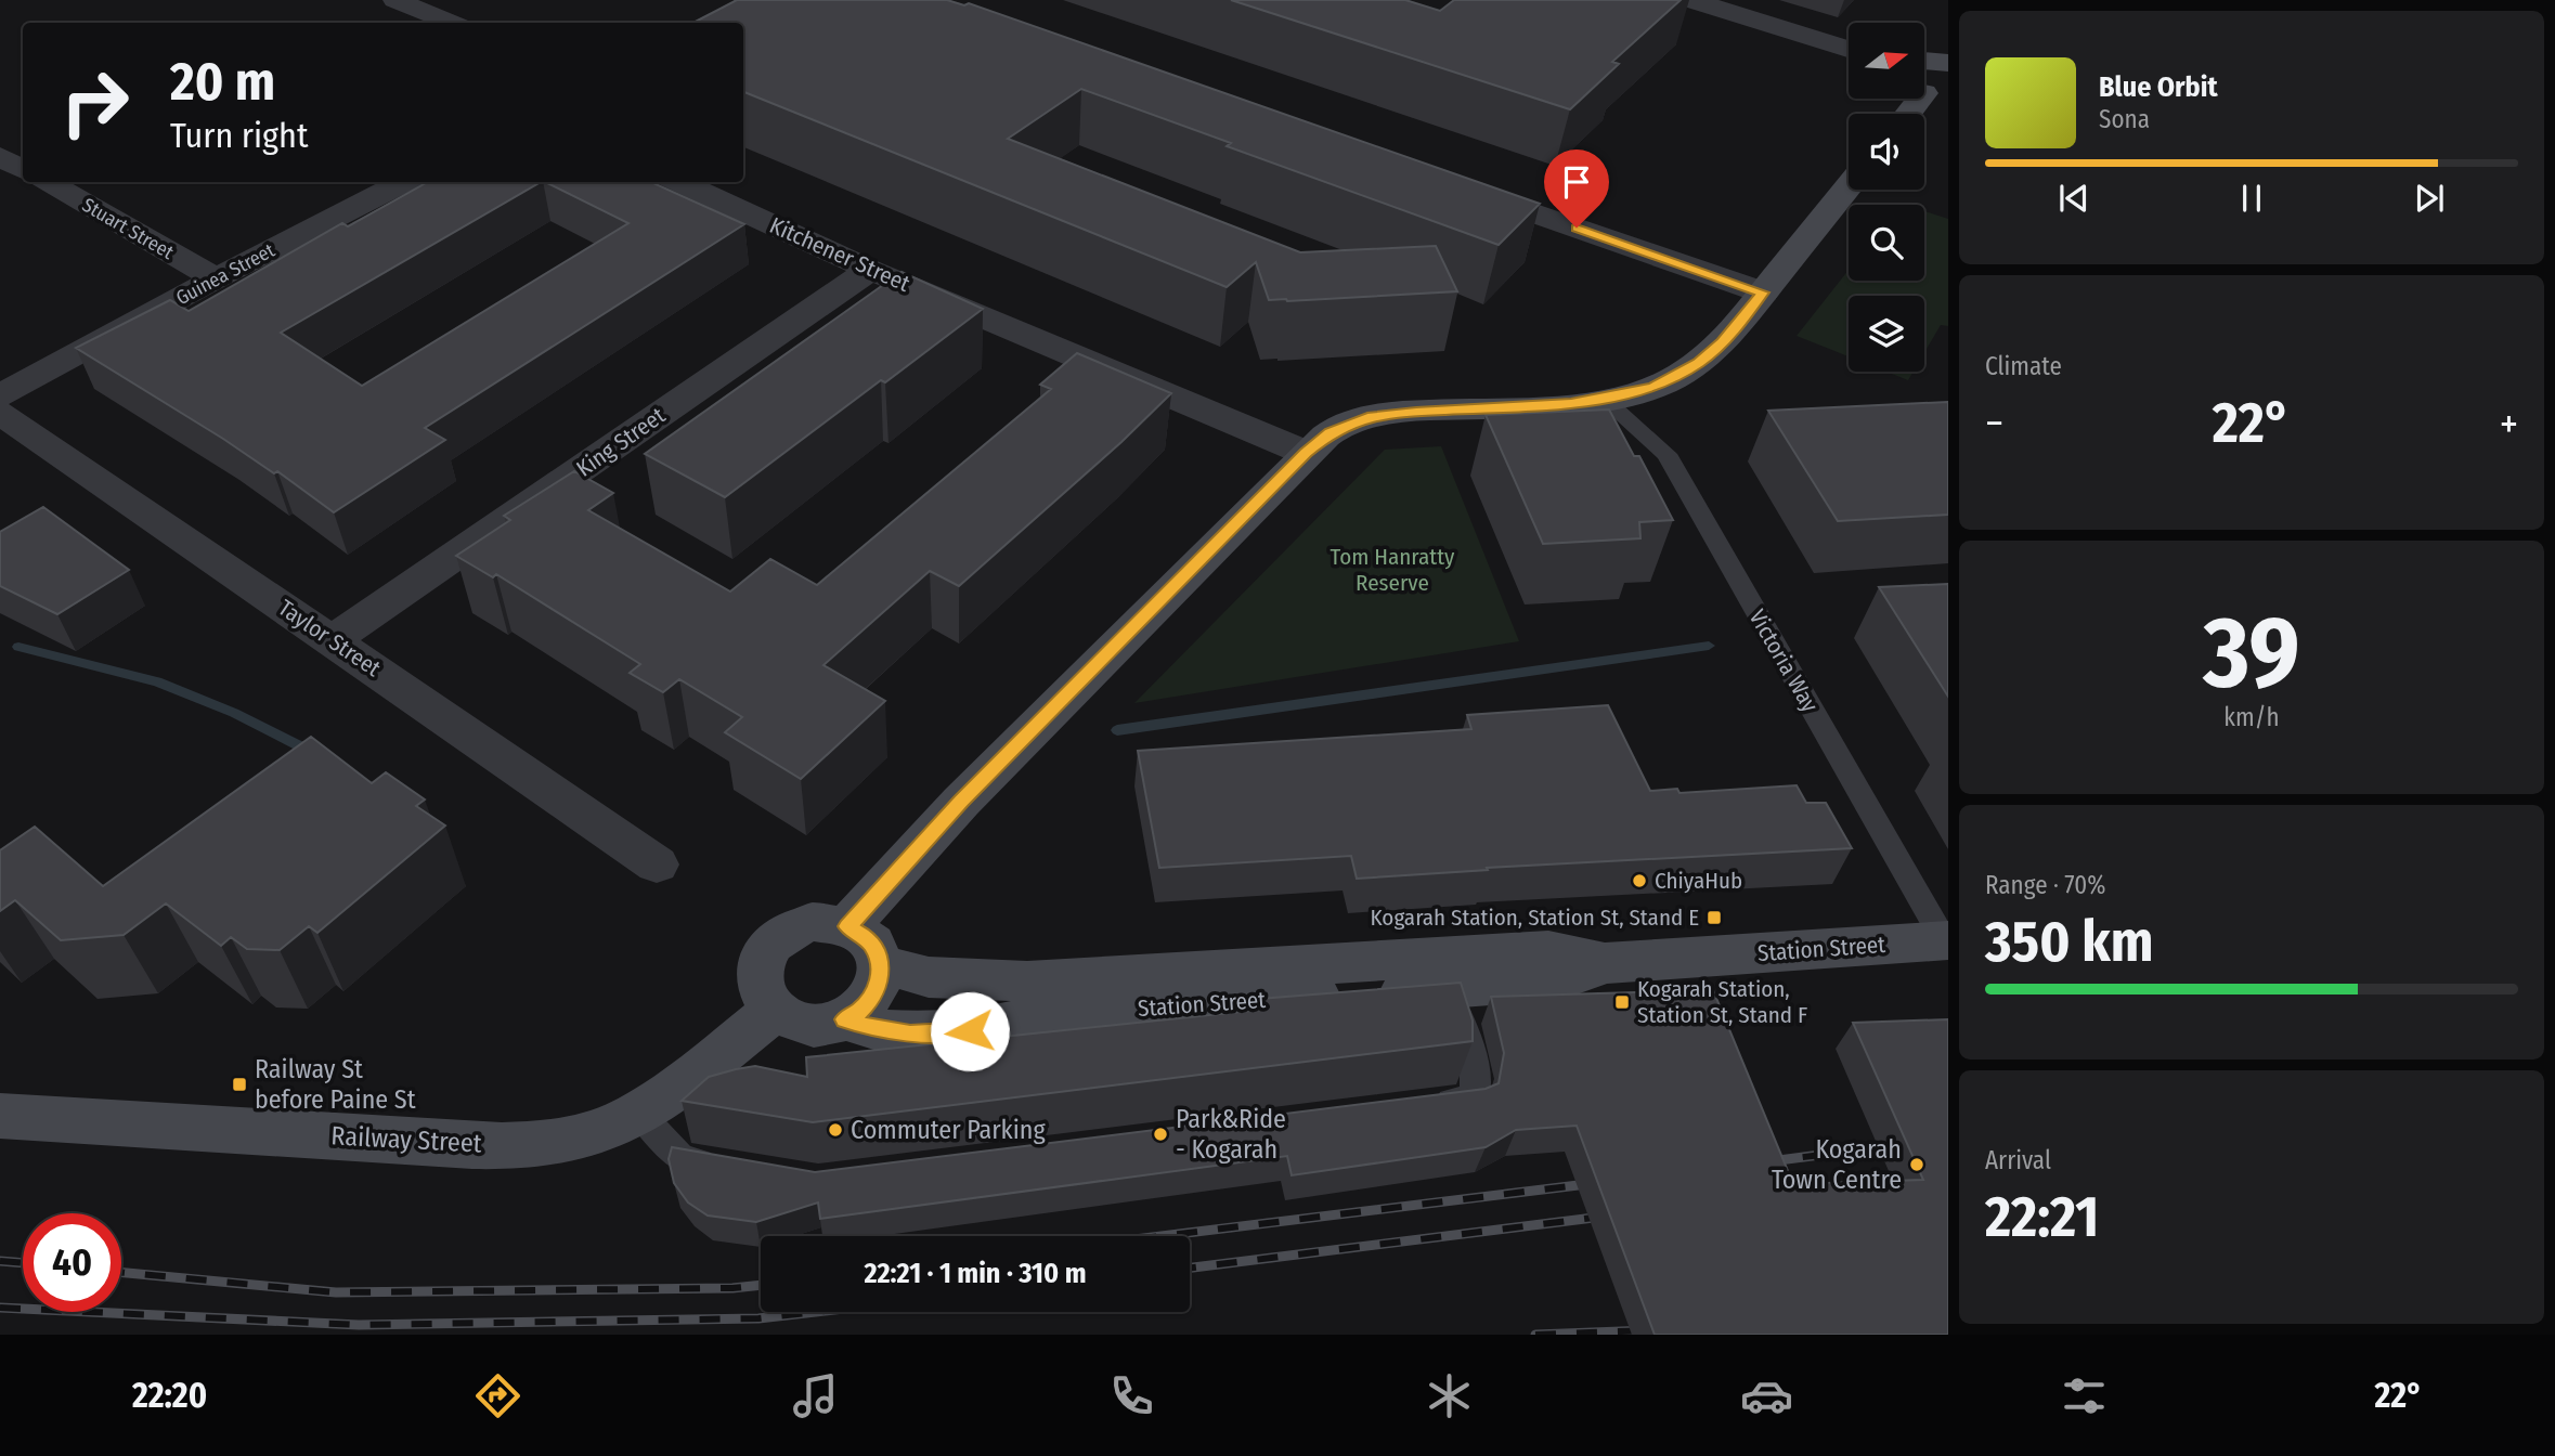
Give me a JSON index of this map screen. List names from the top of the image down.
{
  "streets": {
    "main road": ["Station Street", "Railway Street"],
    "street": [
      "Stuart Street",
      "Kitchener Street",
      "Guinea Street",
      "King Street",
      "Taylor Street"
    ],
    "lane": ["Victoria Way"]
  },
  "crossings": [
    ["Stuart Street", "Guinea Street"],
    ["Kitchener Street", "King Street"],
    ["King Street", "Taylor Street"],
    ["Victoria Way", "Station Street"],
    ["Station Street", "Railway Street"]
  ],
  "parks": ["Tom Hanratty Reserve"],
  "places": {
    "other": [
      "ChiyaHub",
      "Commuter Parking",
      "Park&Ride - Kogarah",
      "Kogarah Town Centre"
    ],
    "transit": ["Kogarah Station, Station St, Stand E", "Kogarah Station, Station St, Stand F", "Railway St before Paine St"]
  },
  "north": "right",
  "page": {
    "turn": ["20 m", "Turn right"],
    "song": ["Blue Orbit", "Sona"],
    "tile": [
      "Climate",
      ["39", "km/h"],
      ["Range · 70%", "350 km"],
      ["Arrival", "22:21"]
    ],
    "heat": ["−", "22°", "+"],
    "limit": "40",
    "trip": "22:21 · 1 min · 310 m",
    "tabs": ["22:20", "22°"]
  }
}
